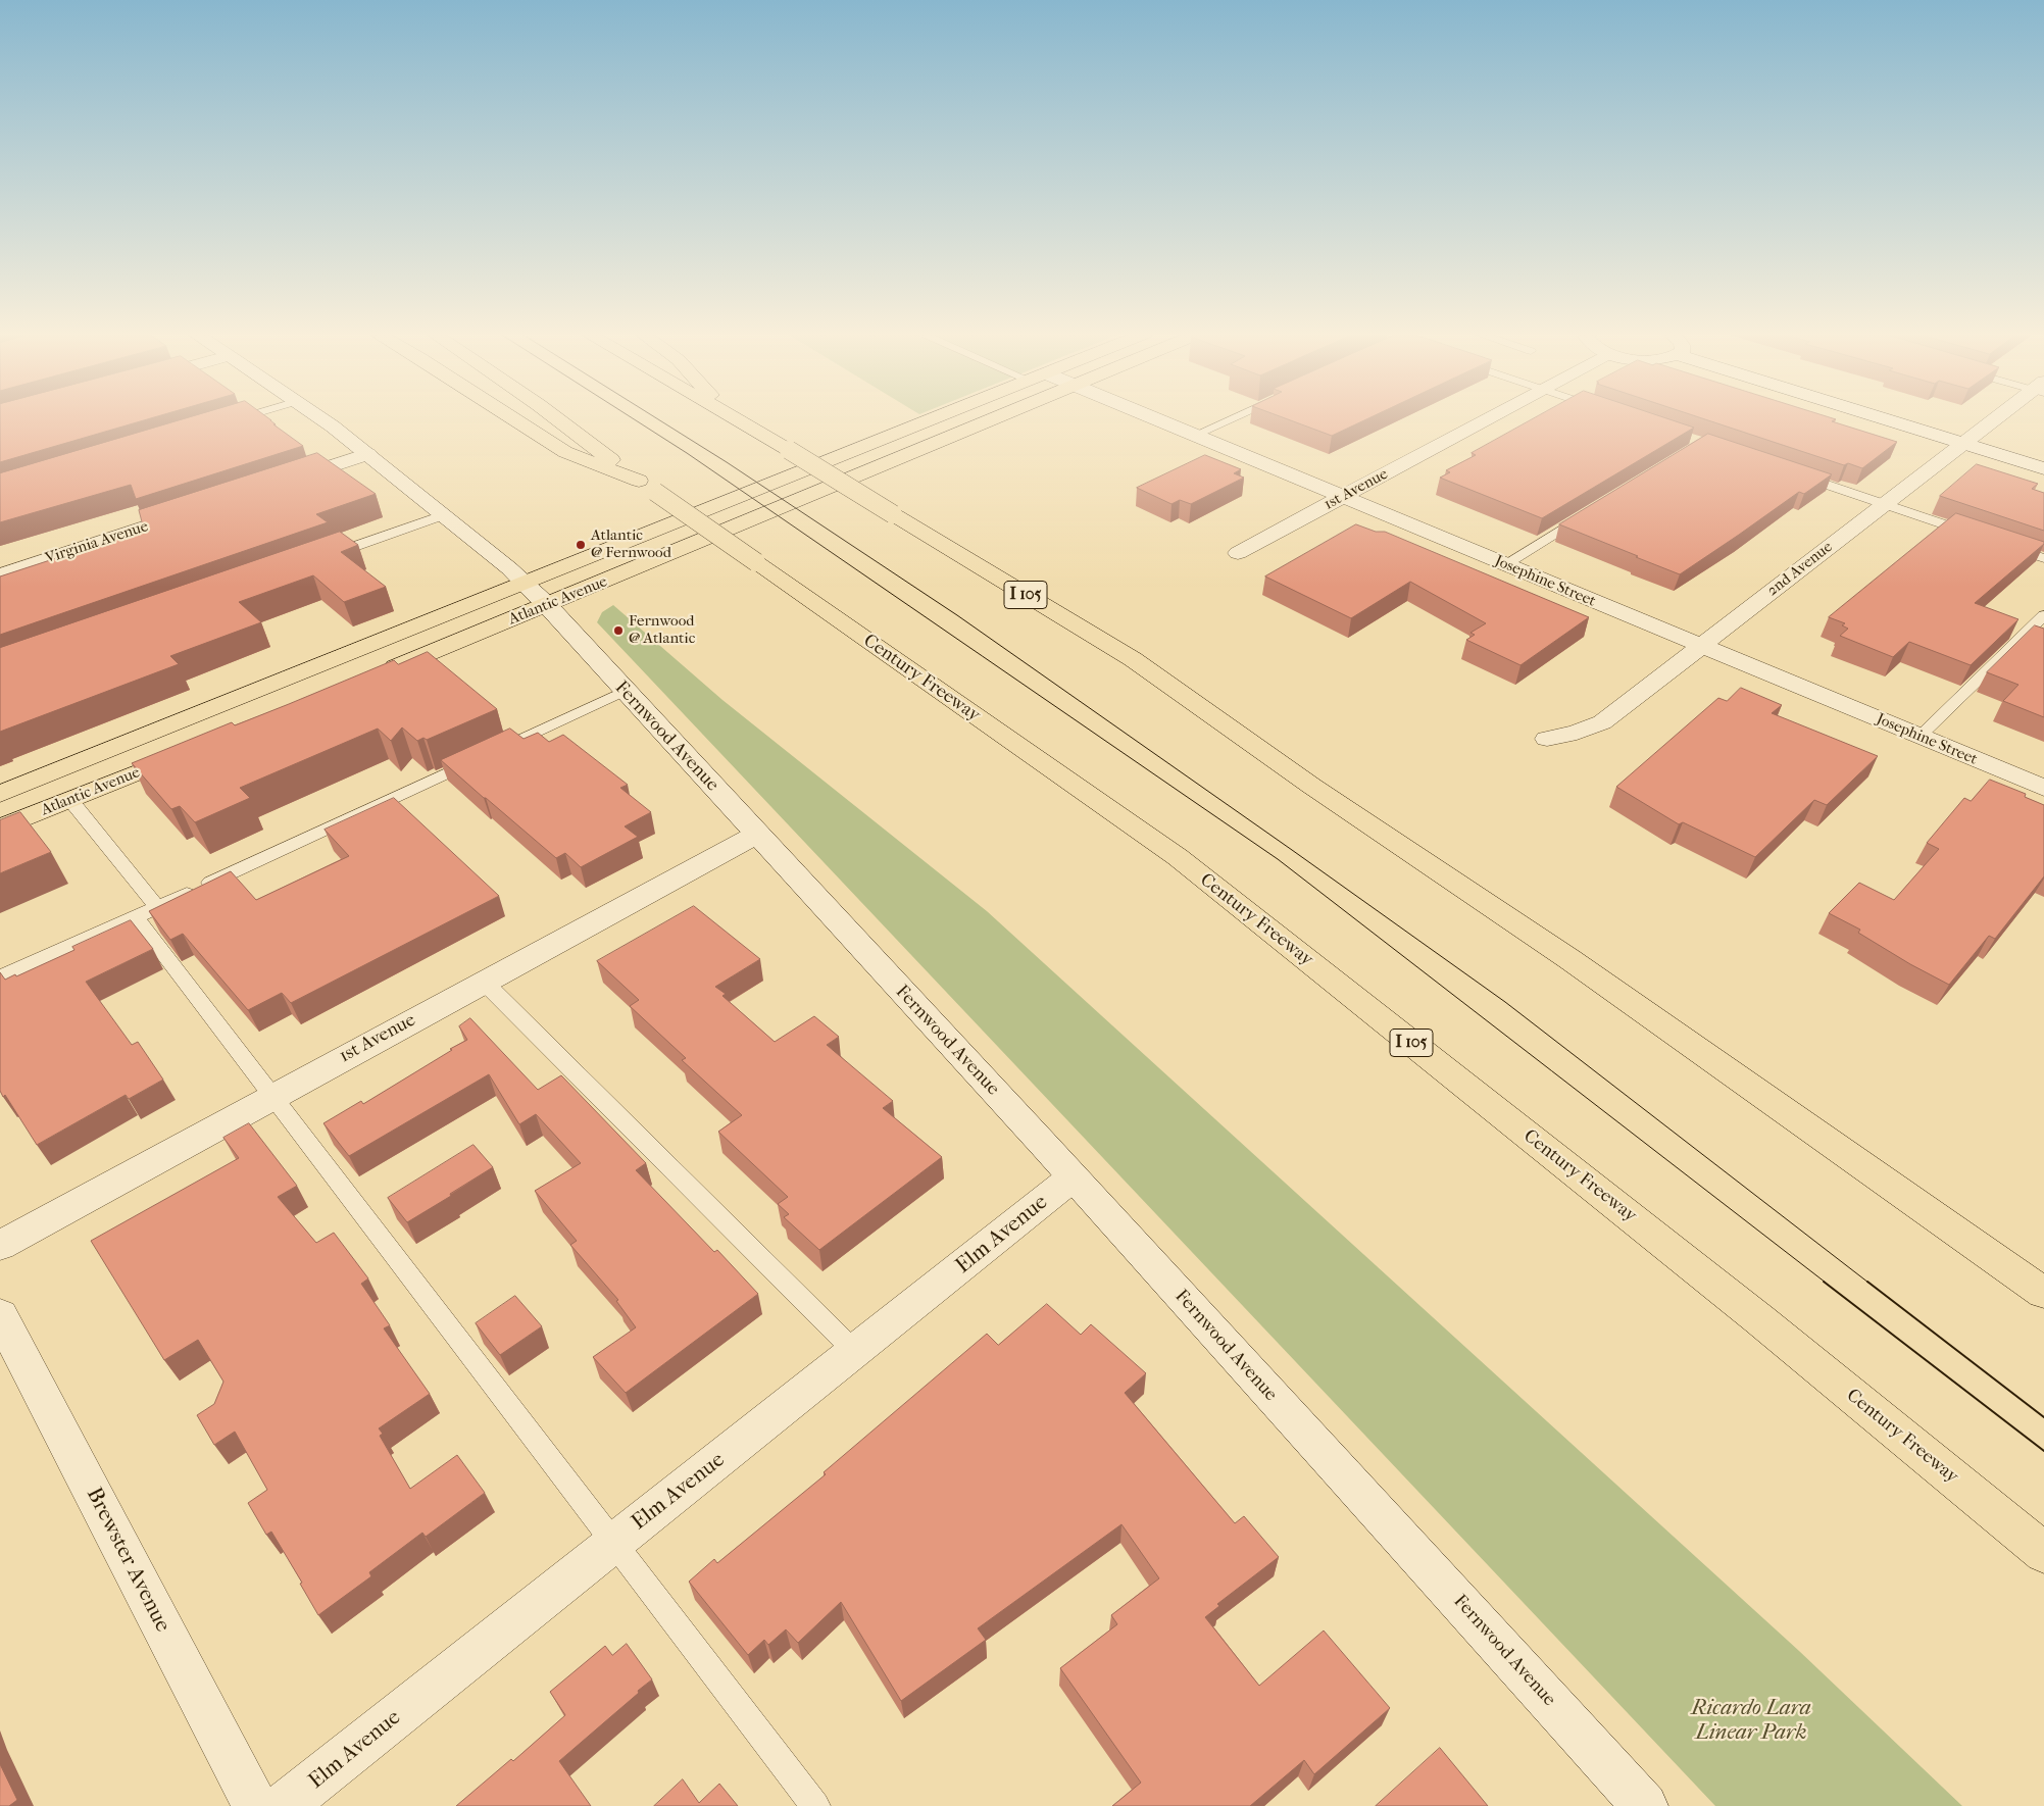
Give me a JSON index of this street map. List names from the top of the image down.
{
  "streets": {
    "main road": ["I 105", "Atlantic Avenue", "Century Freeway"],
    "street": [
      "1st Avenue",
      "Virginia Avenue",
      "2nd Avenue",
      "Josephine Street",
      "Fernwood Avenue",
      "Elm Avenue",
      "Brewster Avenue"
    ]
  },
  "crossings": [
    ["1st Avenue", "Josephine Street"],
    ["1st Avenue", "Fernwood Avenue"],
    ["2nd Avenue", "Josephine Street"],
    ["Atlantic Avenue", "Fernwood Avenue"],
    ["Fernwood Avenue", "Elm Avenue"]
  ],
  "parks": ["Ricardo Lara Linear Park"],
  "places": ["Atlantic @ Fernwood", "Fernwood @ Atlantic"]
}
